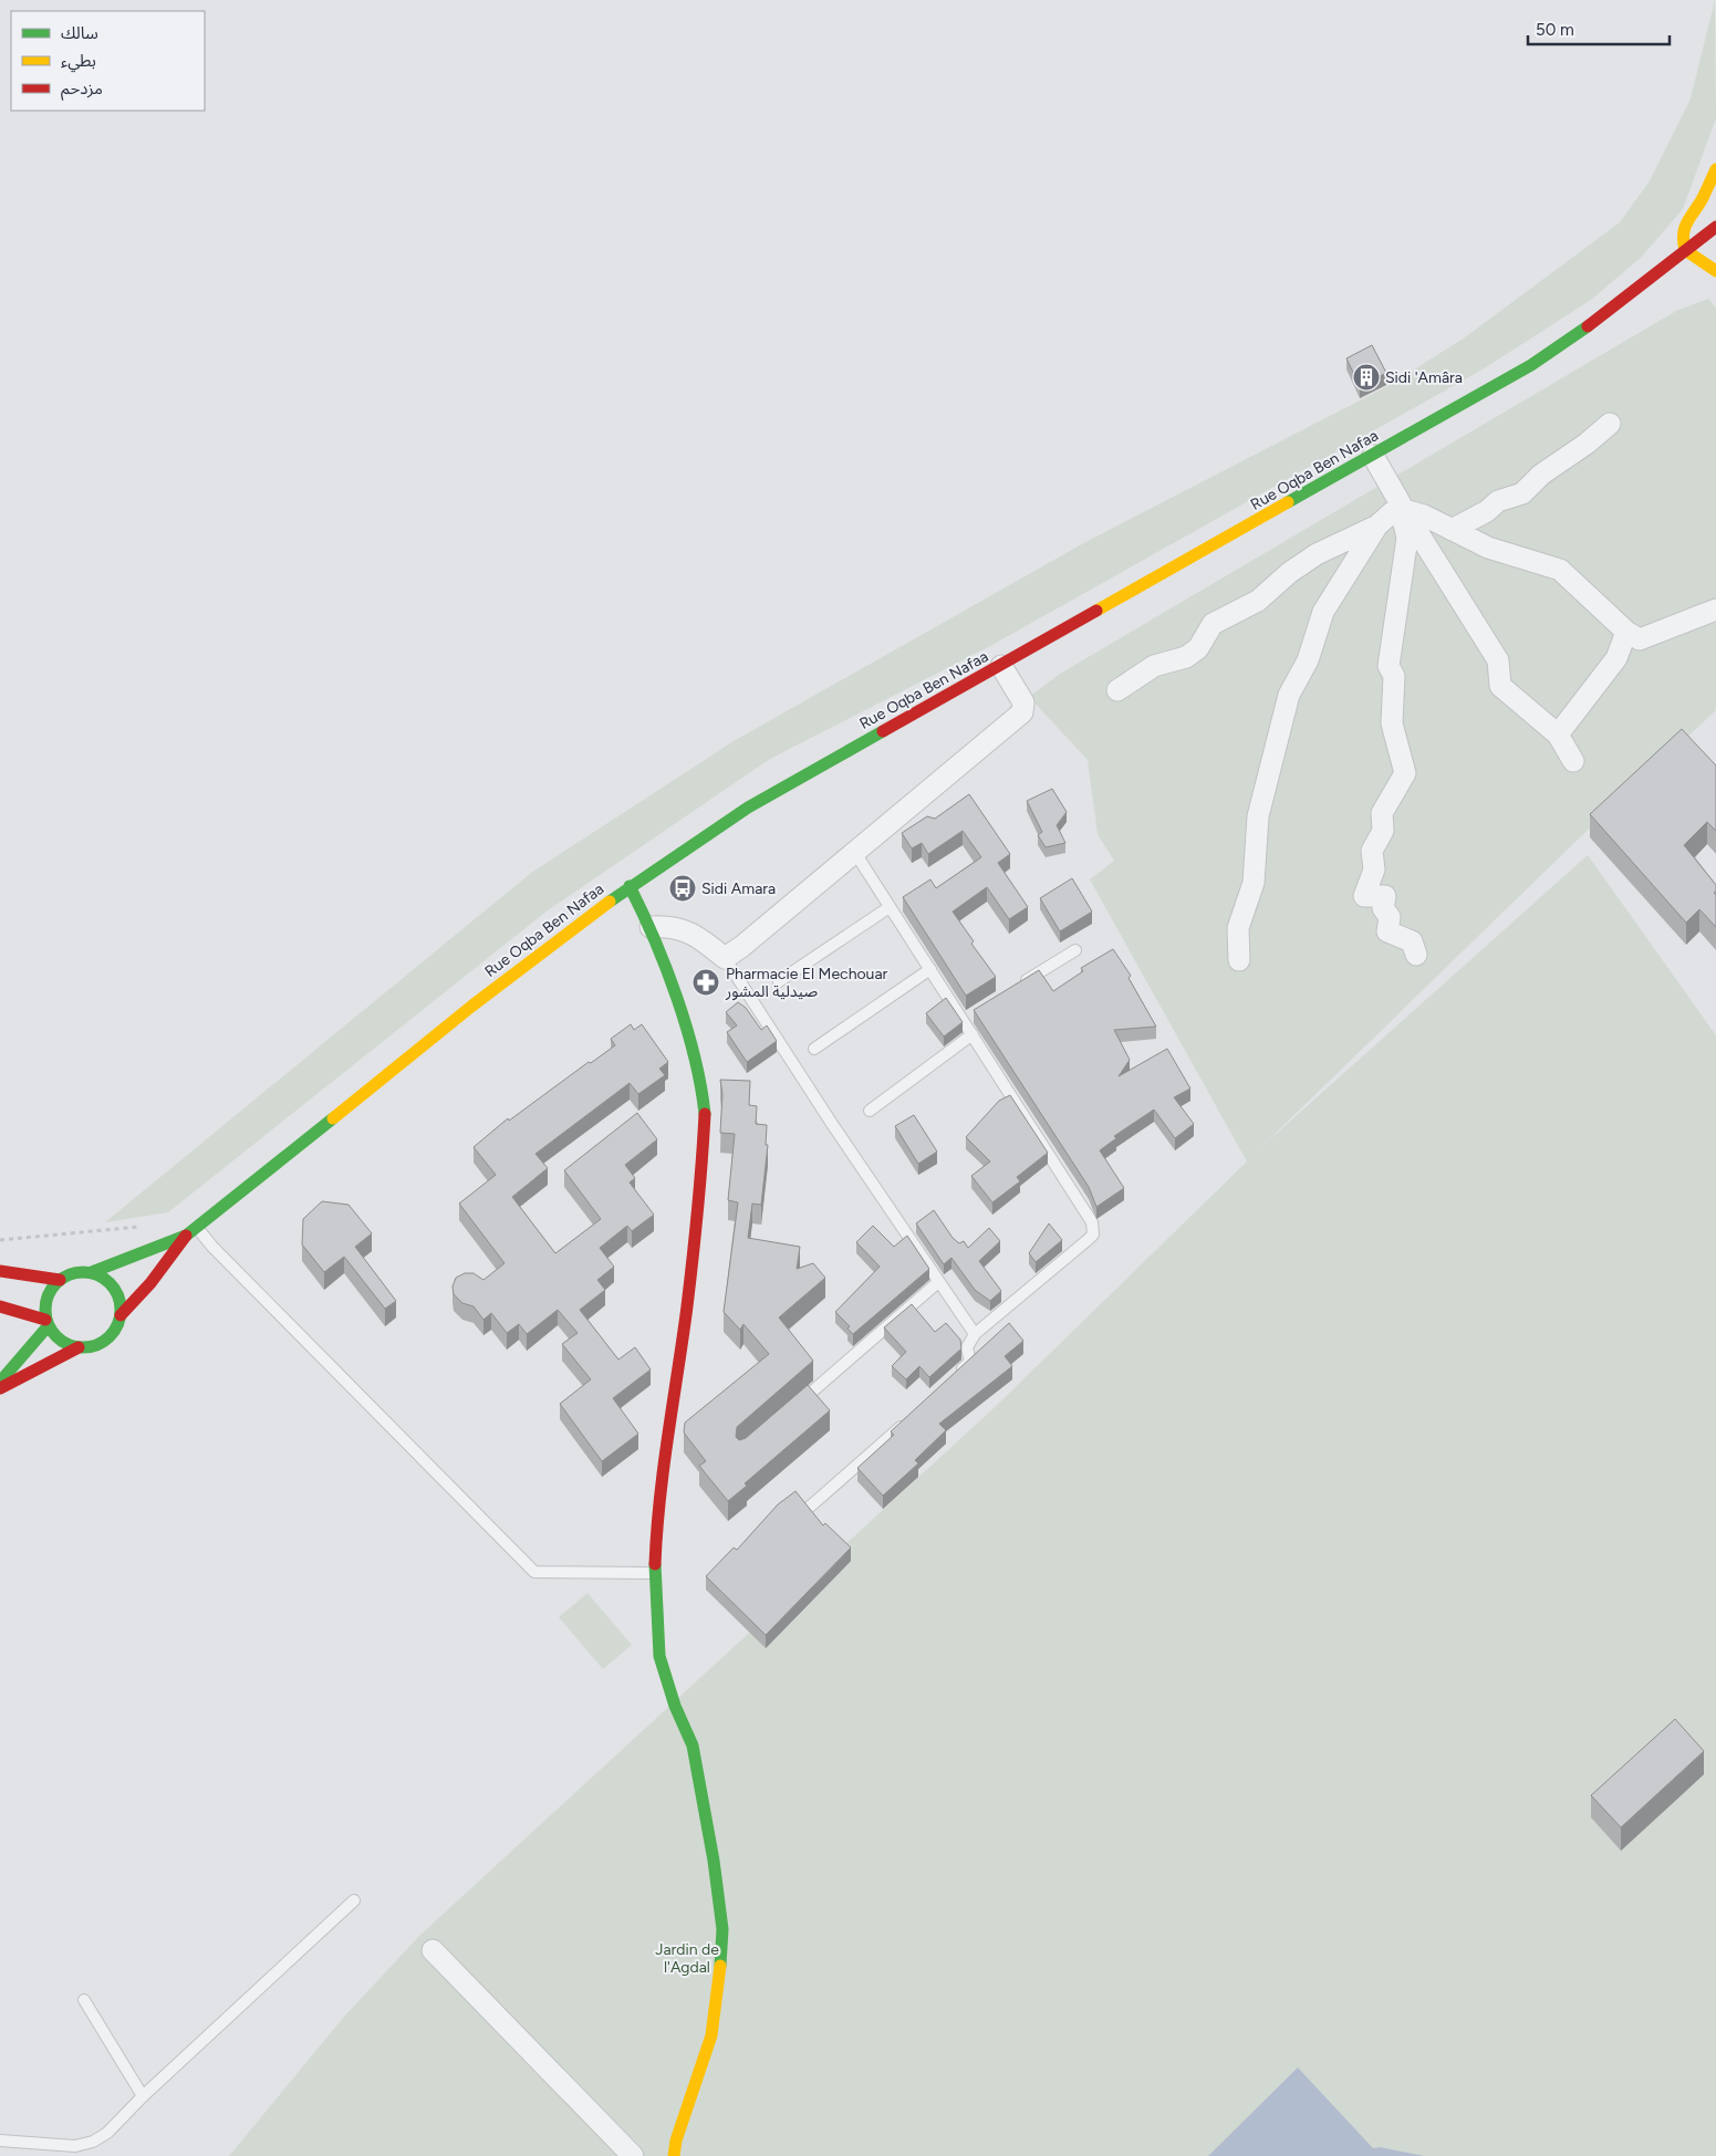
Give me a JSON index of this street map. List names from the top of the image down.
{
  "streets": {
    "street": ["Rue Oqba Ben Nafaa"]
  },
  "parks": ["Jardin de l'Agdal"],
  "places": {
    "building": ["Sidi 'Amâra"],
    "bus stop": ["Sidi Amara"],
    "pharmacy": ["Pharmacie El Mechouar صيدلية المشور"]
  },
  "legend": ["سالك", "بطيء", "مزدحم"],
  "scale_bar": "50 m"
}
